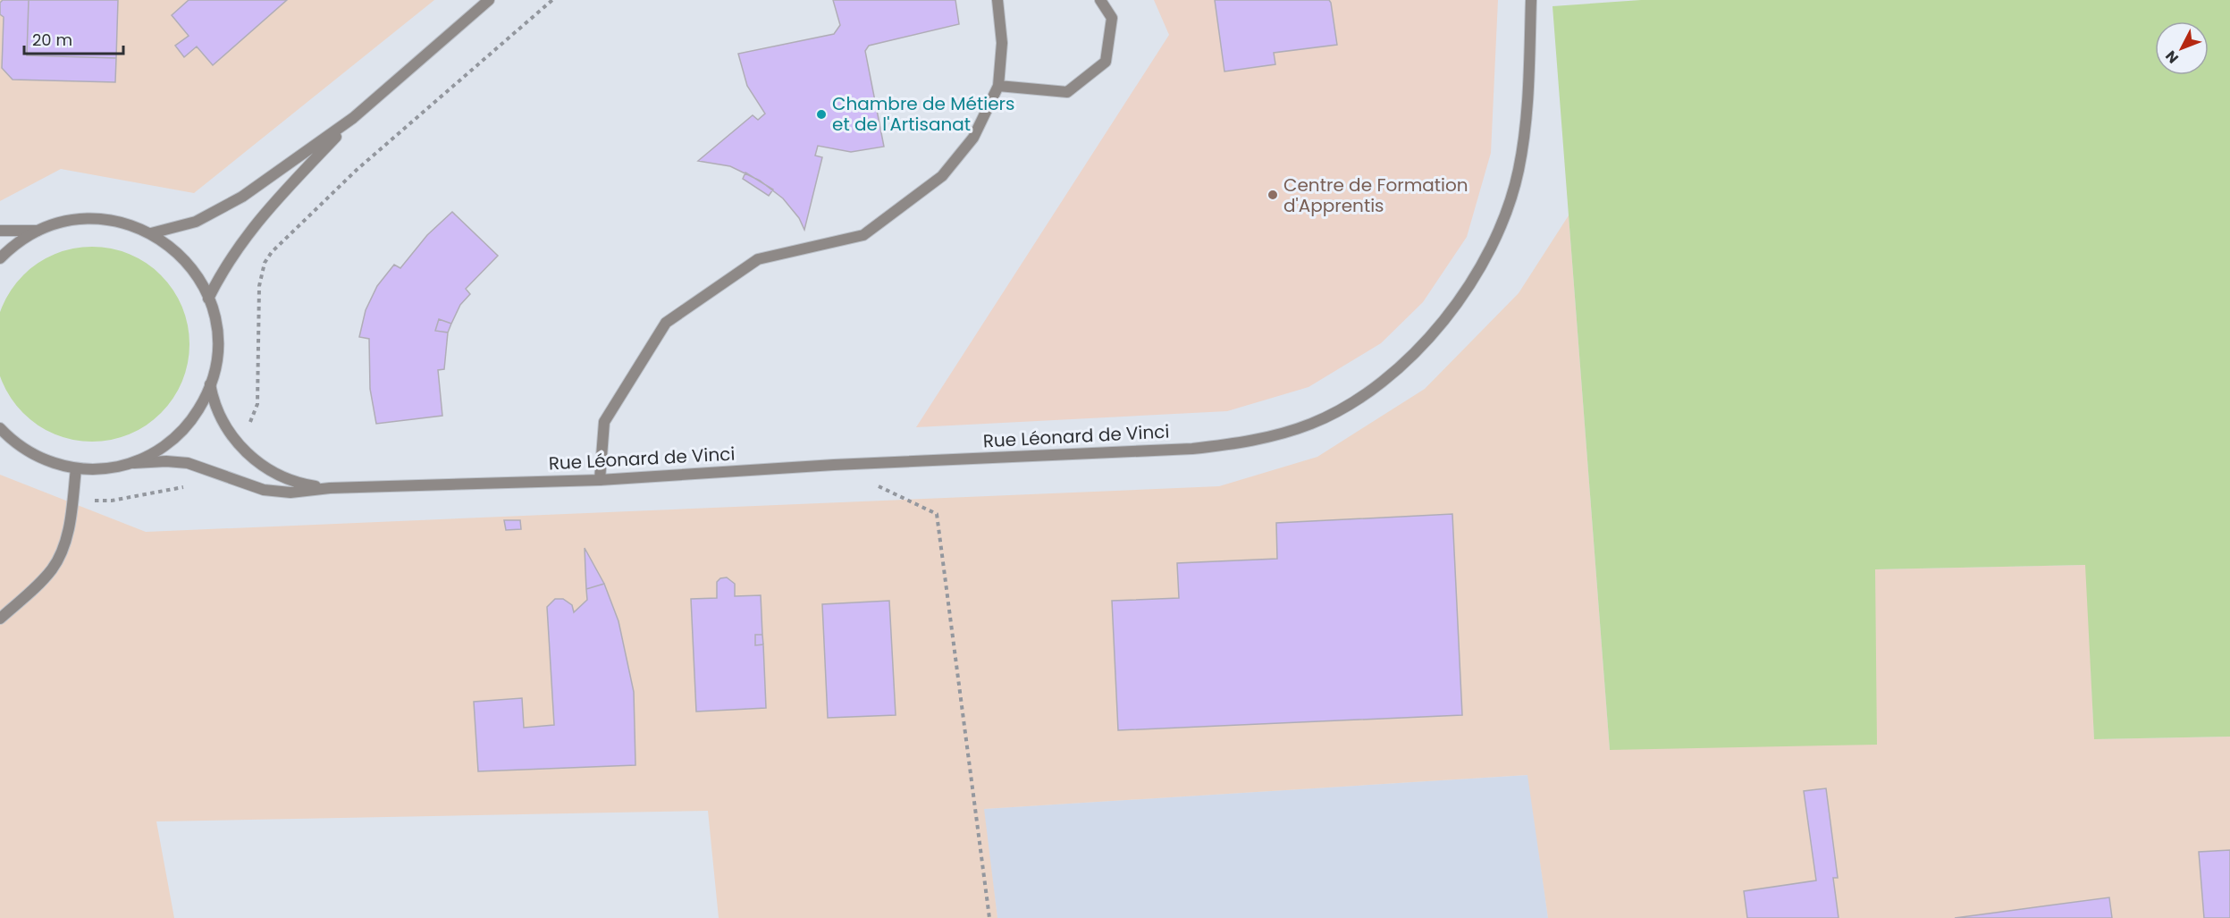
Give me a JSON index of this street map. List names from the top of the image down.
{
  "streets": {
    "street": ["Rue Léonard de Vinci"]
  },
  "places": ["Chambre de Métiers et de l'Artisanat", "Centre de Formation d'Apprentis"],
  "scale_bar": "20 m",
  "north": "bottom left"
}
